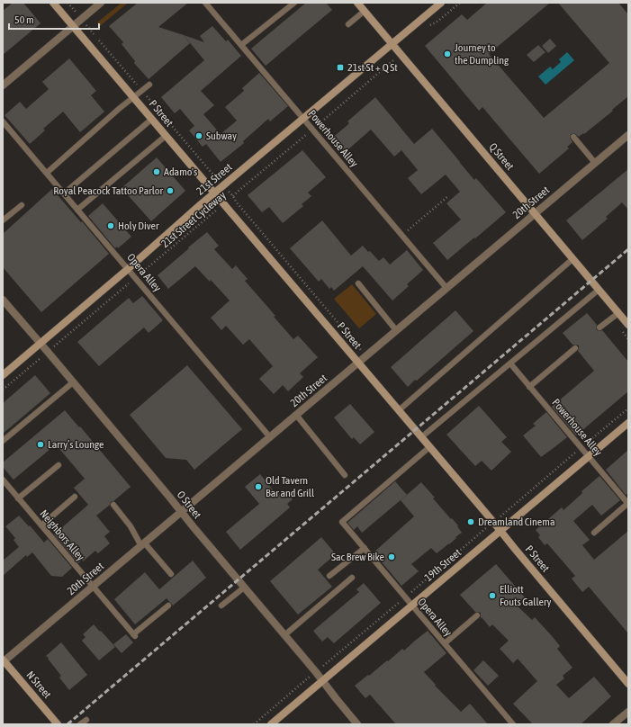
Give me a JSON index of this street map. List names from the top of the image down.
{
  "streets": {
    "main road": [
      "P Street",
      "Q Street",
      "21st Street",
      "19th Street",
      "N Street"
    ],
    "street": ["20th Street", "O Street"],
    "lane": ["Powerhouse Alley", "Opera Alley", "Neighbors Alley"],
    "path": ["21st Street Cycleway"]
  },
  "crossings": [
    ["P Street", "21st Street"],
    ["P Street", "20th Street"],
    ["P Street", "21st Street Cycleway"],
    ["P Street", "Opera Alley"],
    ["P Street", "19th Street"],
    ["Powerhouse Alley", "21st Street"],
    ["Powerhouse Alley", "20th Street"],
    ["Powerhouse Alley", "21st Street Cycleway"],
    ["Powerhouse Alley", "19th Street"],
    ["Q Street", "21st Street"],
    ["Q Street", "20th Street"],
    ["21st Street", "Opera Alley"],
    ["21st Street", "O Street"],
    ["20th Street", "Opera Alley"],
    ["20th Street", "O Street"],
    ["20th Street", "Neighbors Alley"],
    ["20th Street", "N Street"],
    ["21st Street Cycleway", "Opera Alley"],
    ["21st Street Cycleway", "O Street"],
    ["Opera Alley", "19th Street"],
    ["O Street", "19th Street"]
  ],
  "places": {
    "other": [
      "Journey to the Dumpling",
      "Subway",
      "Adamo's",
      "Royal Peacock Tattoo Parlor",
      "Holy Diver",
      "Larry’s Lounge",
      "Old Tavern Bar and Grill",
      "Dreamland Cinema",
      "Sac Brew Bike",
      "Elliott Fouts Gallery"
    ],
    "transit": ["21st St + Q St"]
  },
  "scale_bar": "50 m"
}
